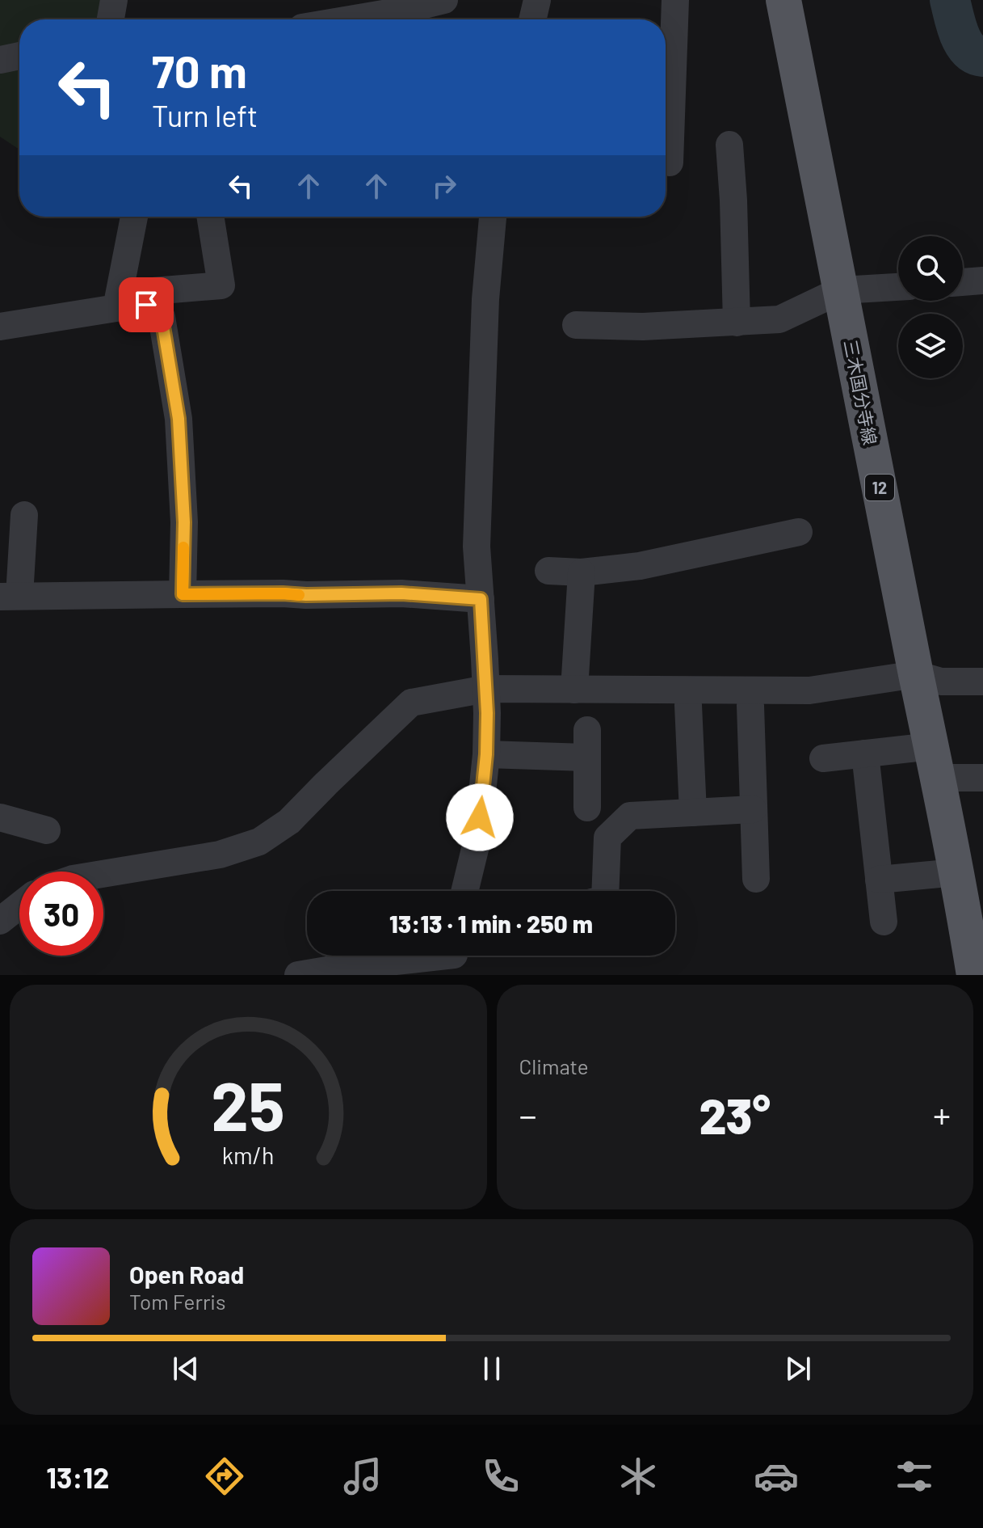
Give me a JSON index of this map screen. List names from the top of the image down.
{
  "streets": {
    "main road": ["三木国分寺線", "12"]
  },
  "page": {
    "turn": ["70 m", "Turn left"],
    "limit": "30",
    "trip": "13:13 · 1 min · 250 m",
    "tile": "Climate",
    "heat": ["−", "23°", "+"],
    "song": ["Open Road", "Tom Ferris"],
    "tabs": "13:12",
    "gauge": ["25", "km/h"]
  }
}
